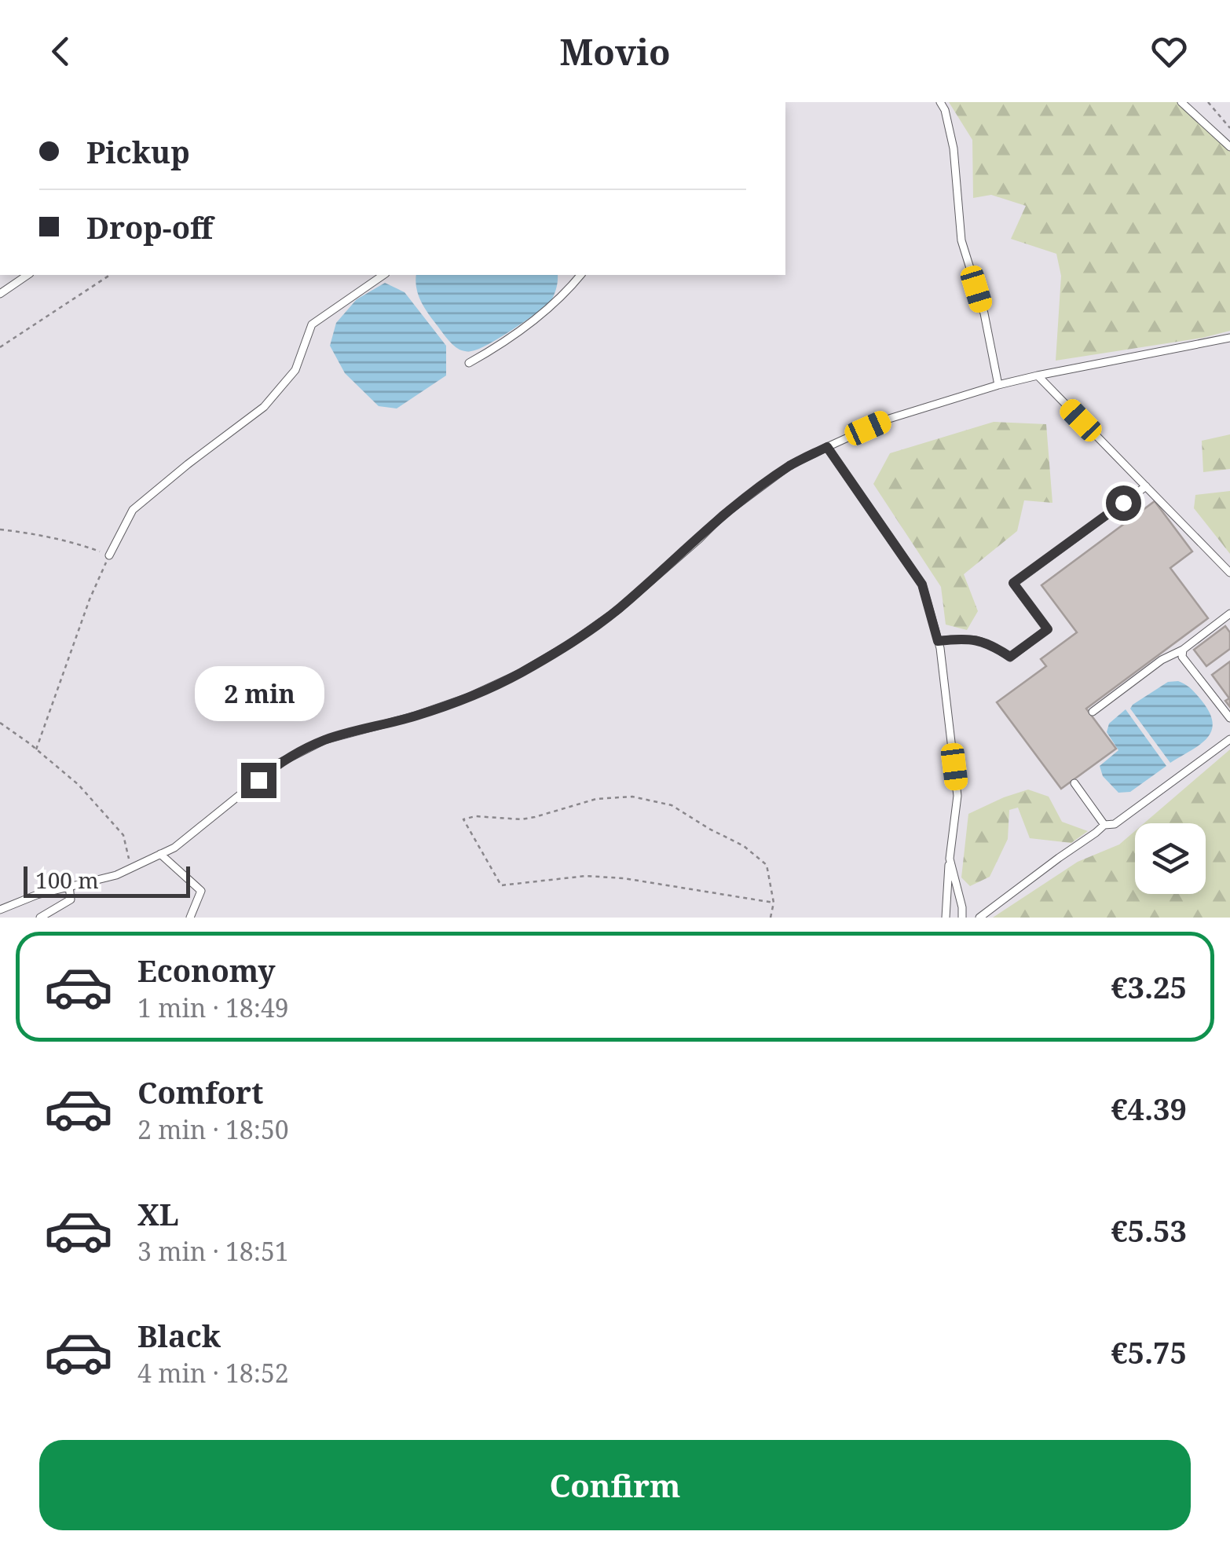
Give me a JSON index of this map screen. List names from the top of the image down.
{
  "scale_bar": "100 m",
  "page": {
    "header": "Movio",
    "banner": ["Pickup", "Drop-off"],
    "bubble": "2 min",
    "scale": "100 m",
    "list": [
      {
        "name": "Economy",
        "note": "1 min · 18:49",
        "value": "€3.25"
      },
      {
        "name": "Comfort",
        "note": "2 min · 18:50",
        "value": "€4.39"
      },
      {
        "name": "XL",
        "note": "3 min · 18:51",
        "value": "€5.53"
      },
      {
        "name": "Black",
        "note": "4 min · 18:52",
        "value": "€5.75"
      }
    ],
    "buttons": "Confirm"
  }
}
